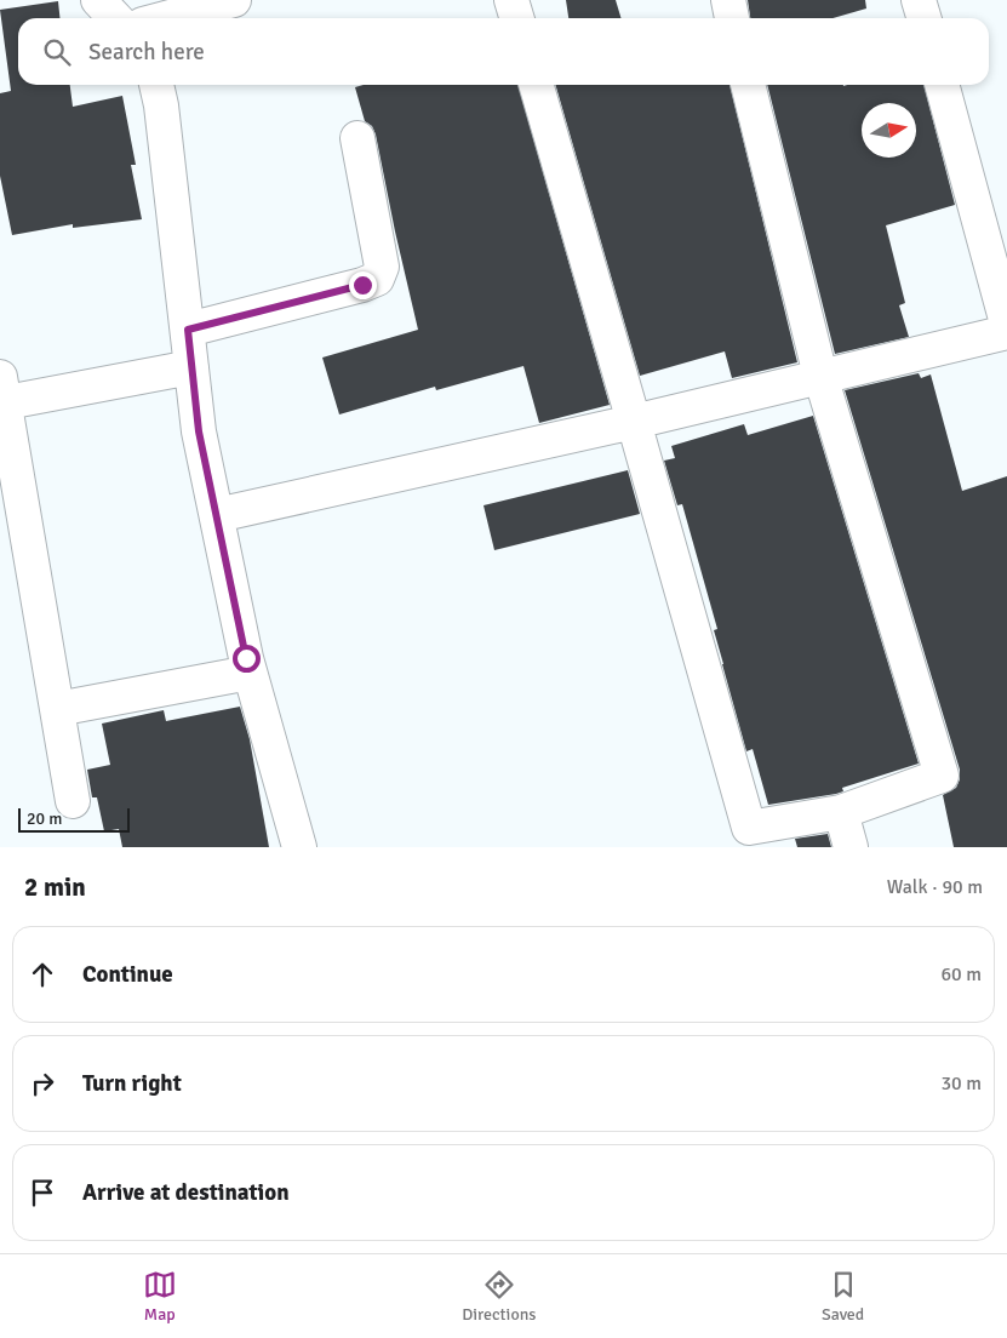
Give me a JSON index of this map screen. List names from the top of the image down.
{
  "scale_bar": "20 m",
  "north": "right",
  "page": {
    "search": "Search here",
    "scale": "20 m",
    "heading": ["2 min", "Walk · 90 m"],
    "list": [
      ["Continue", "60 m"],
      ["Turn right", "30 m"],
      "Arrive at destination"
    ],
    "nav": ["Map", "Directions", "Saved"]
  }
}
